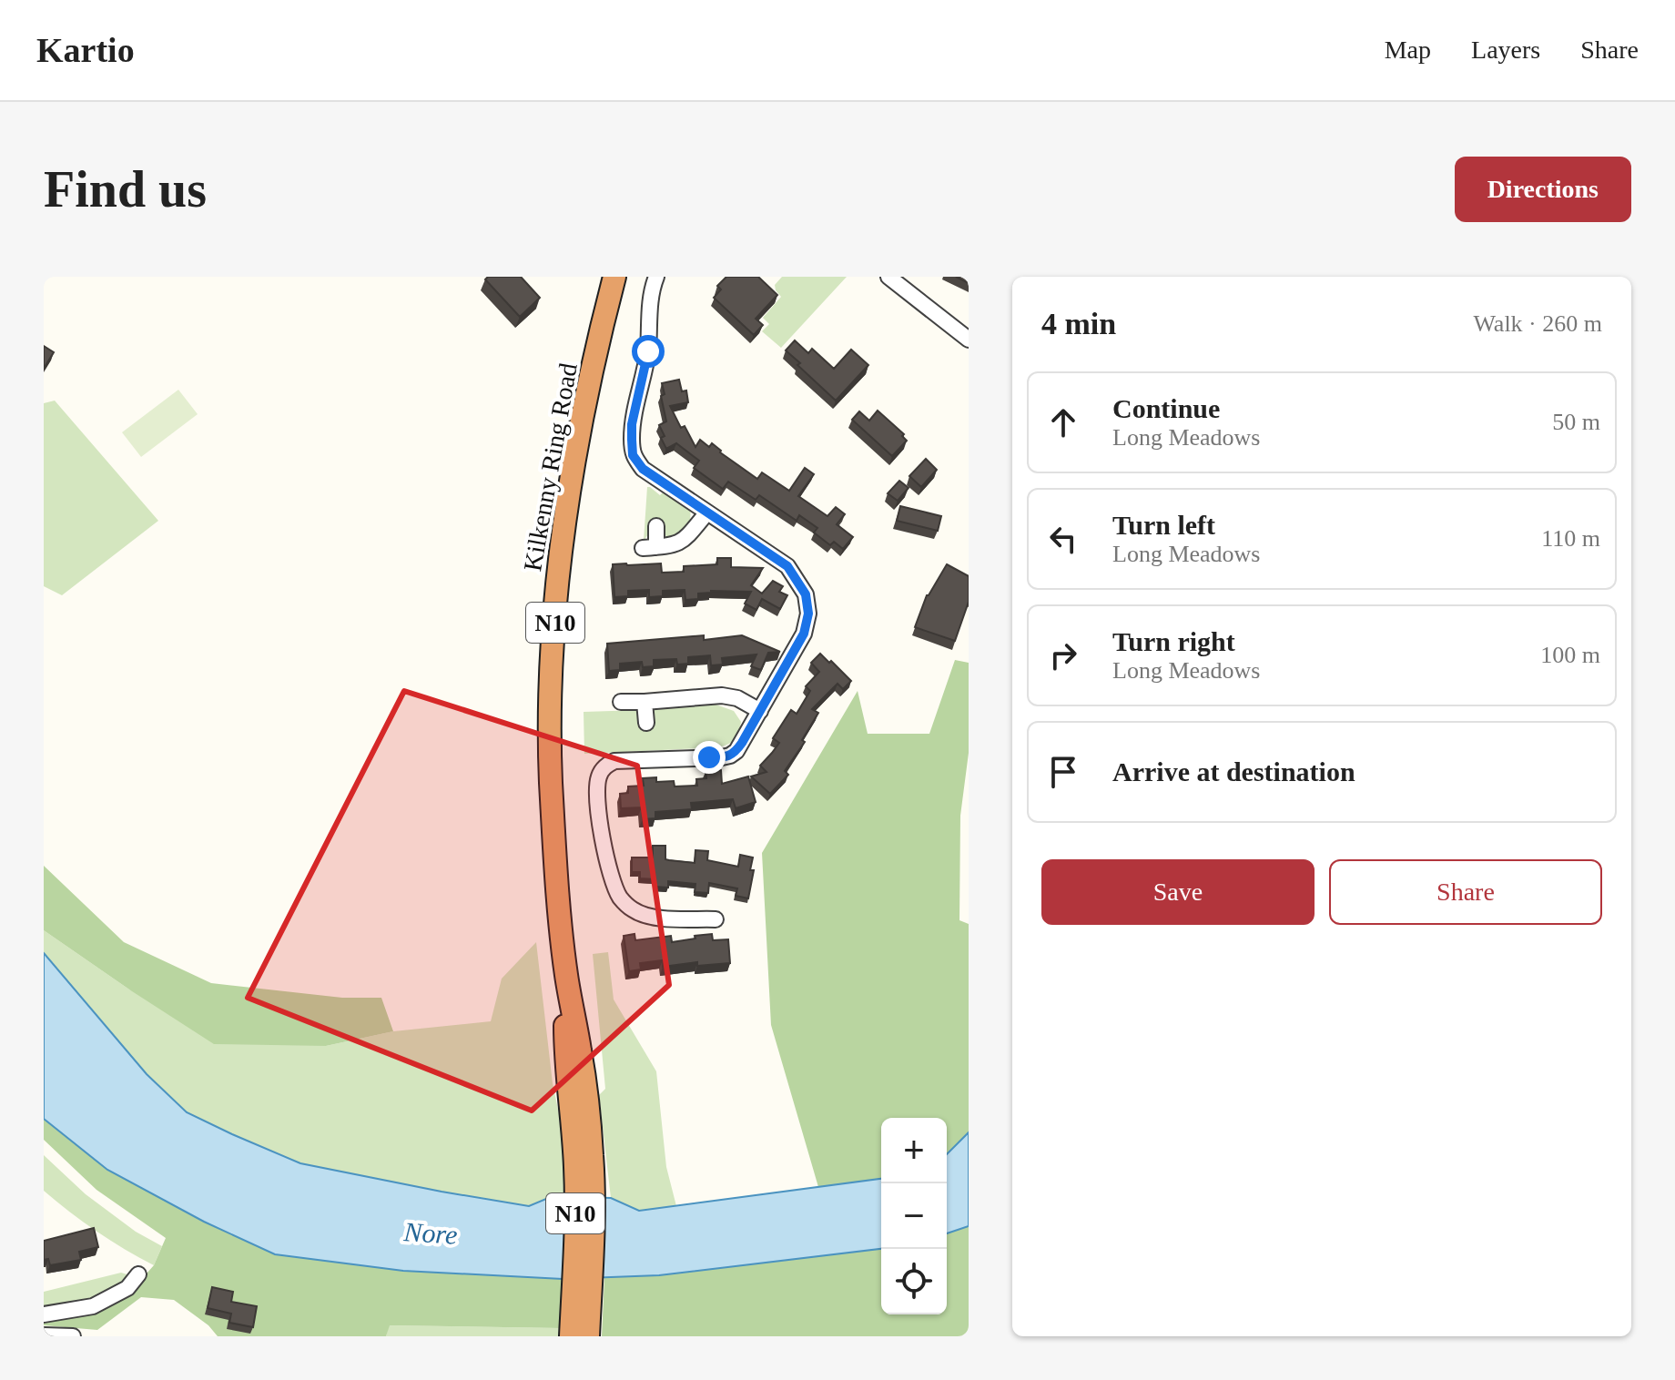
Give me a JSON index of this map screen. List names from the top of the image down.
{
  "streets": {
    "highway": ["Kilkenny Ring Road", "N10"]
  },
  "water": ["Nore"],
  "page": {
    "header": "Kartio",
    "nav": ["Map", "Layers", "Share"],
    "buttons": [
      "Directions",
      ["Save", "Share"]
    ],
    "title": "Find us",
    "heading": ["4 min", "Walk · 260 m"],
    "list": [
      ["Continue", "Long Meadows", "50 m"],
      ["Turn left", "Long Meadows", "110 m"],
      ["Turn right", "Long Meadows", "100 m"],
      "Arrive at destination"
    ],
    "map_buttons": ["+", "−"]
  }
}
